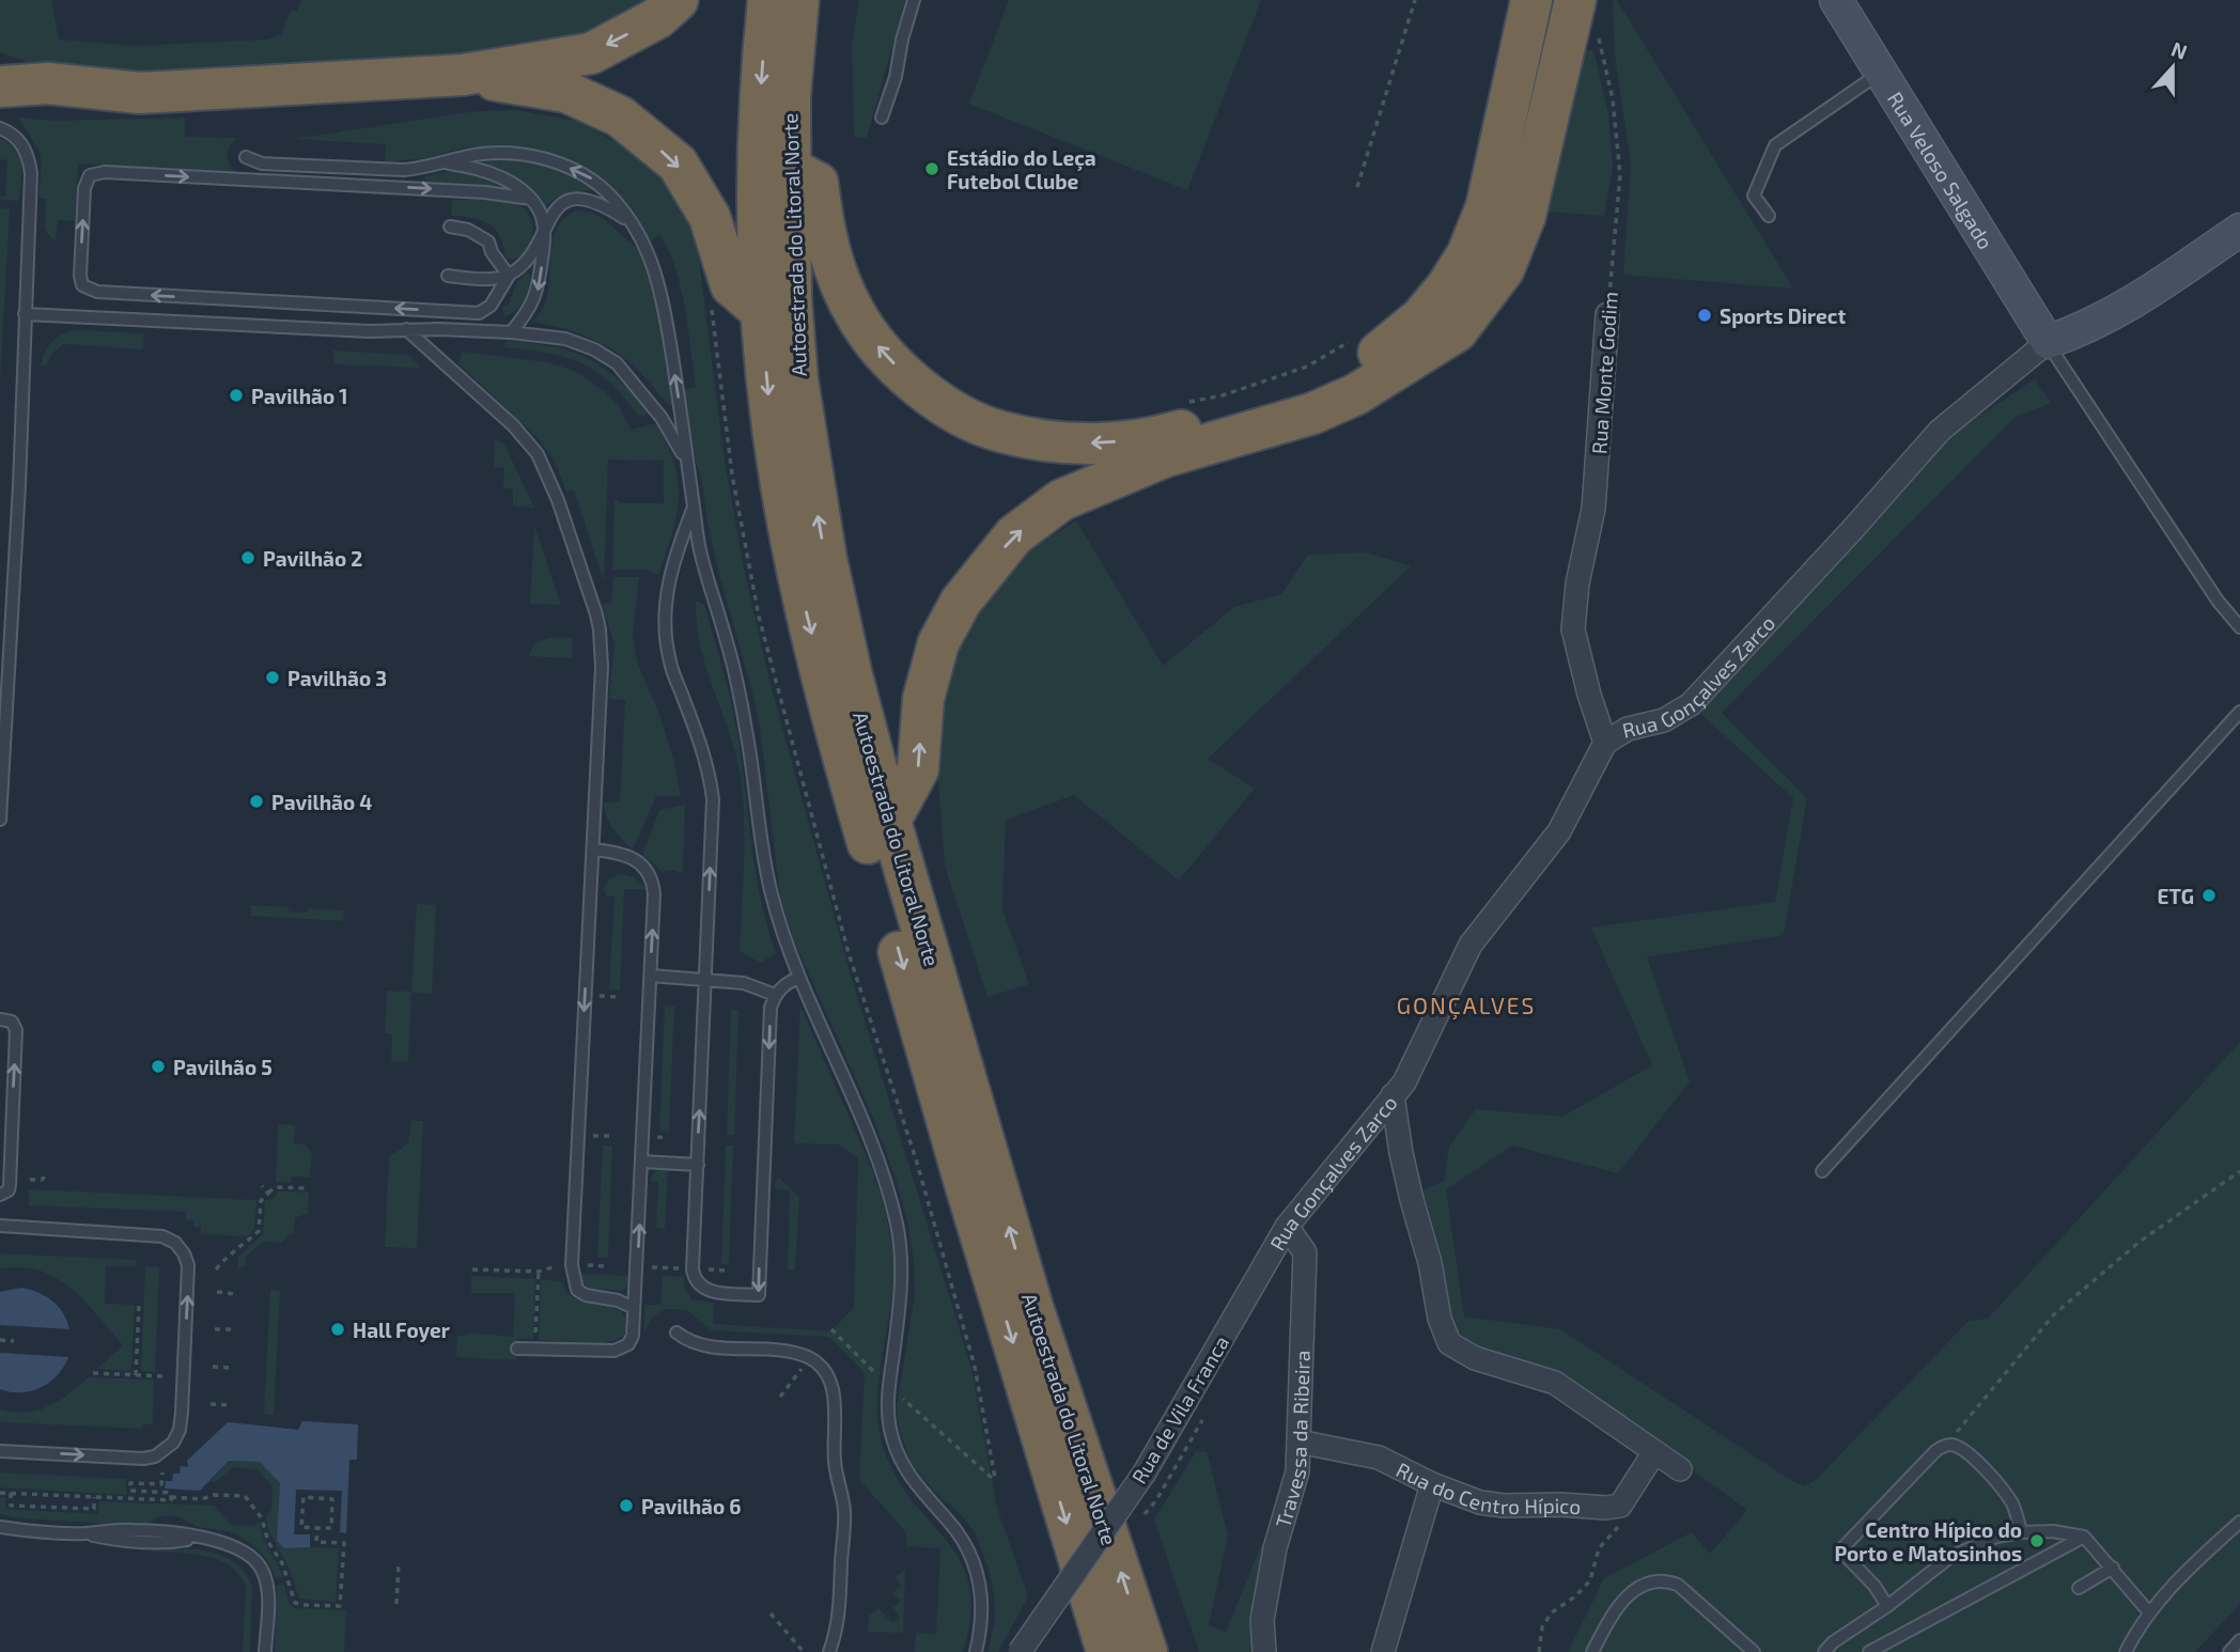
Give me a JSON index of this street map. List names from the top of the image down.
{
  "streets": {
    "highway": ["Autoestrada do Litoral Norte"],
    "street": [
      "Rua Veloso Salgado",
      "Rua Monte Godim",
      "Rua Gonçalves Zarco",
      "Rua de Vila Franca",
      "Travessa da Ribeira",
      "Rua do Centro Hípico"
    ]
  },
  "crossings": [
    ["Rua Veloso Salgado", "Rua Gonçalves Zarco"],
    ["Rua Monte Godim", "Rua Gonçalves Zarco"],
    ["Rua Gonçalves Zarco", "Rua de Vila Franca"],
    ["Rua Gonçalves Zarco", "Travessa da Ribeira"],
    ["Travessa da Ribeira", "Rua do Centro Hípico"]
  ],
  "districts": ["GONÇALVES"],
  "places": [
    "Estádio do Leça Futebol Clube",
    "Sports Direct",
    "Pavilhão 1",
    "Pavilhão 2",
    "Pavilhão 3",
    "Pavilhão 4",
    "ETG",
    "Pavilhão 5",
    "Hall Foyer",
    "Pavilhão 6",
    "Centro Hípico do Porto e Matosinhos"
  ],
  "north": "top"
}
